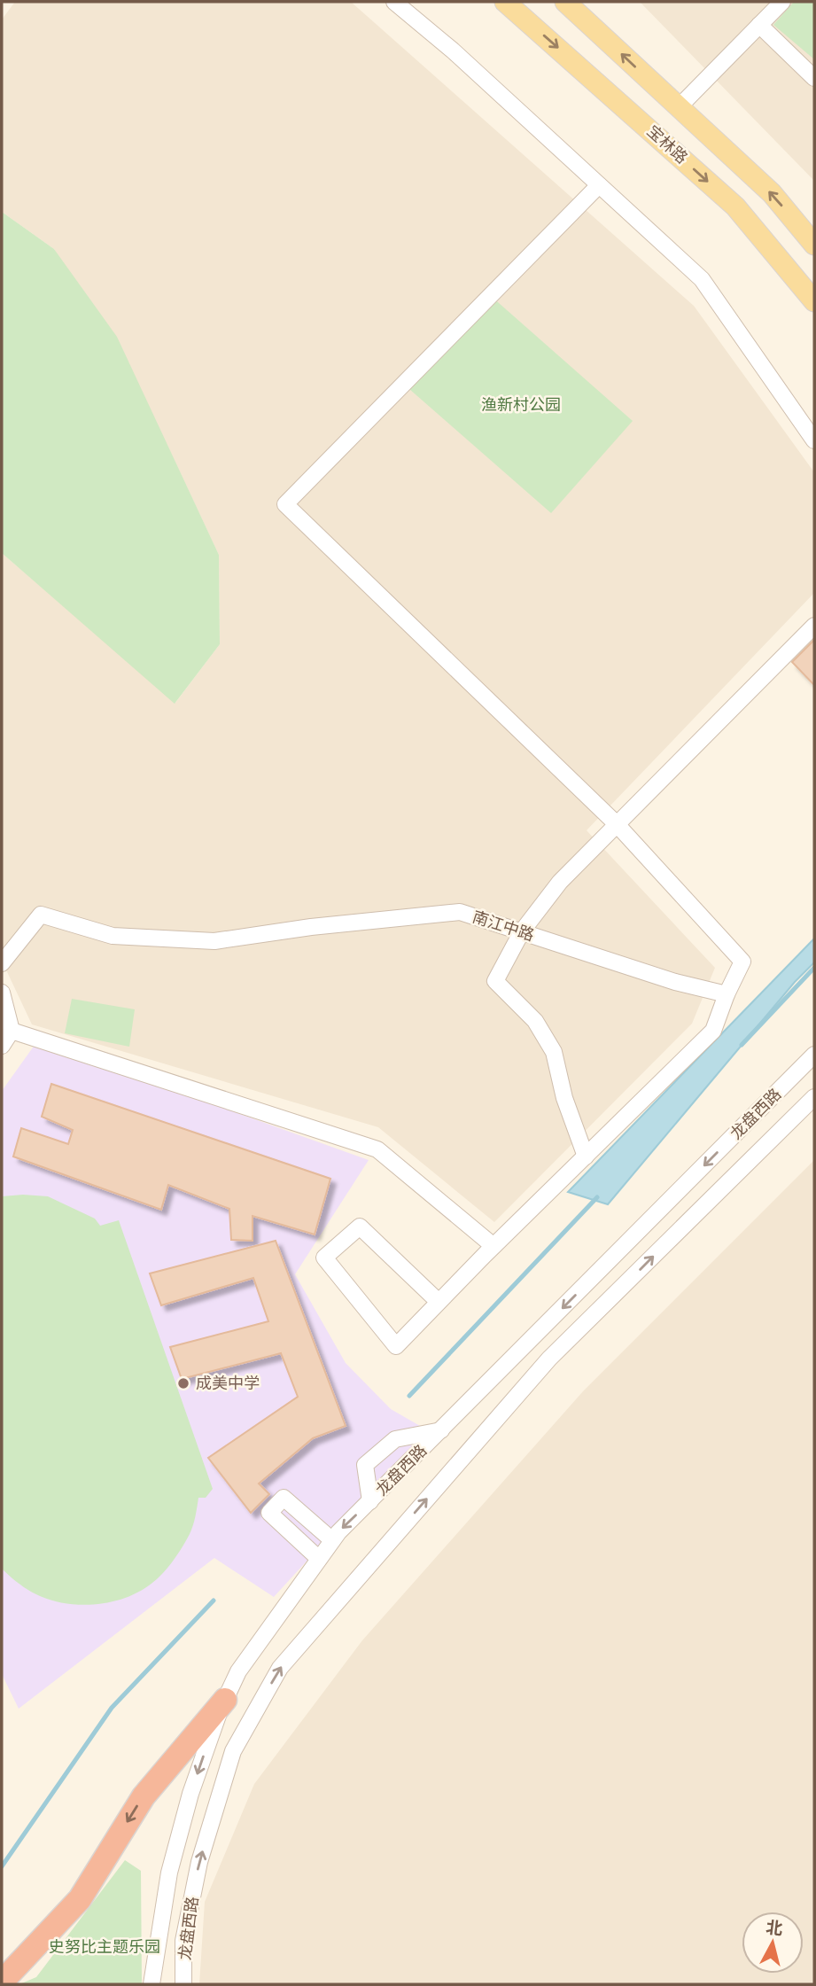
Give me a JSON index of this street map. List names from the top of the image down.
{
  "streets": {
    "main road": ["宝林路"],
    "street": ["南江中路", "龙盘西路"]
  },
  "parks": ["渔新村公园", "史努比主题乐园"],
  "places": ["成美中学"],
  "north": "top"
}
